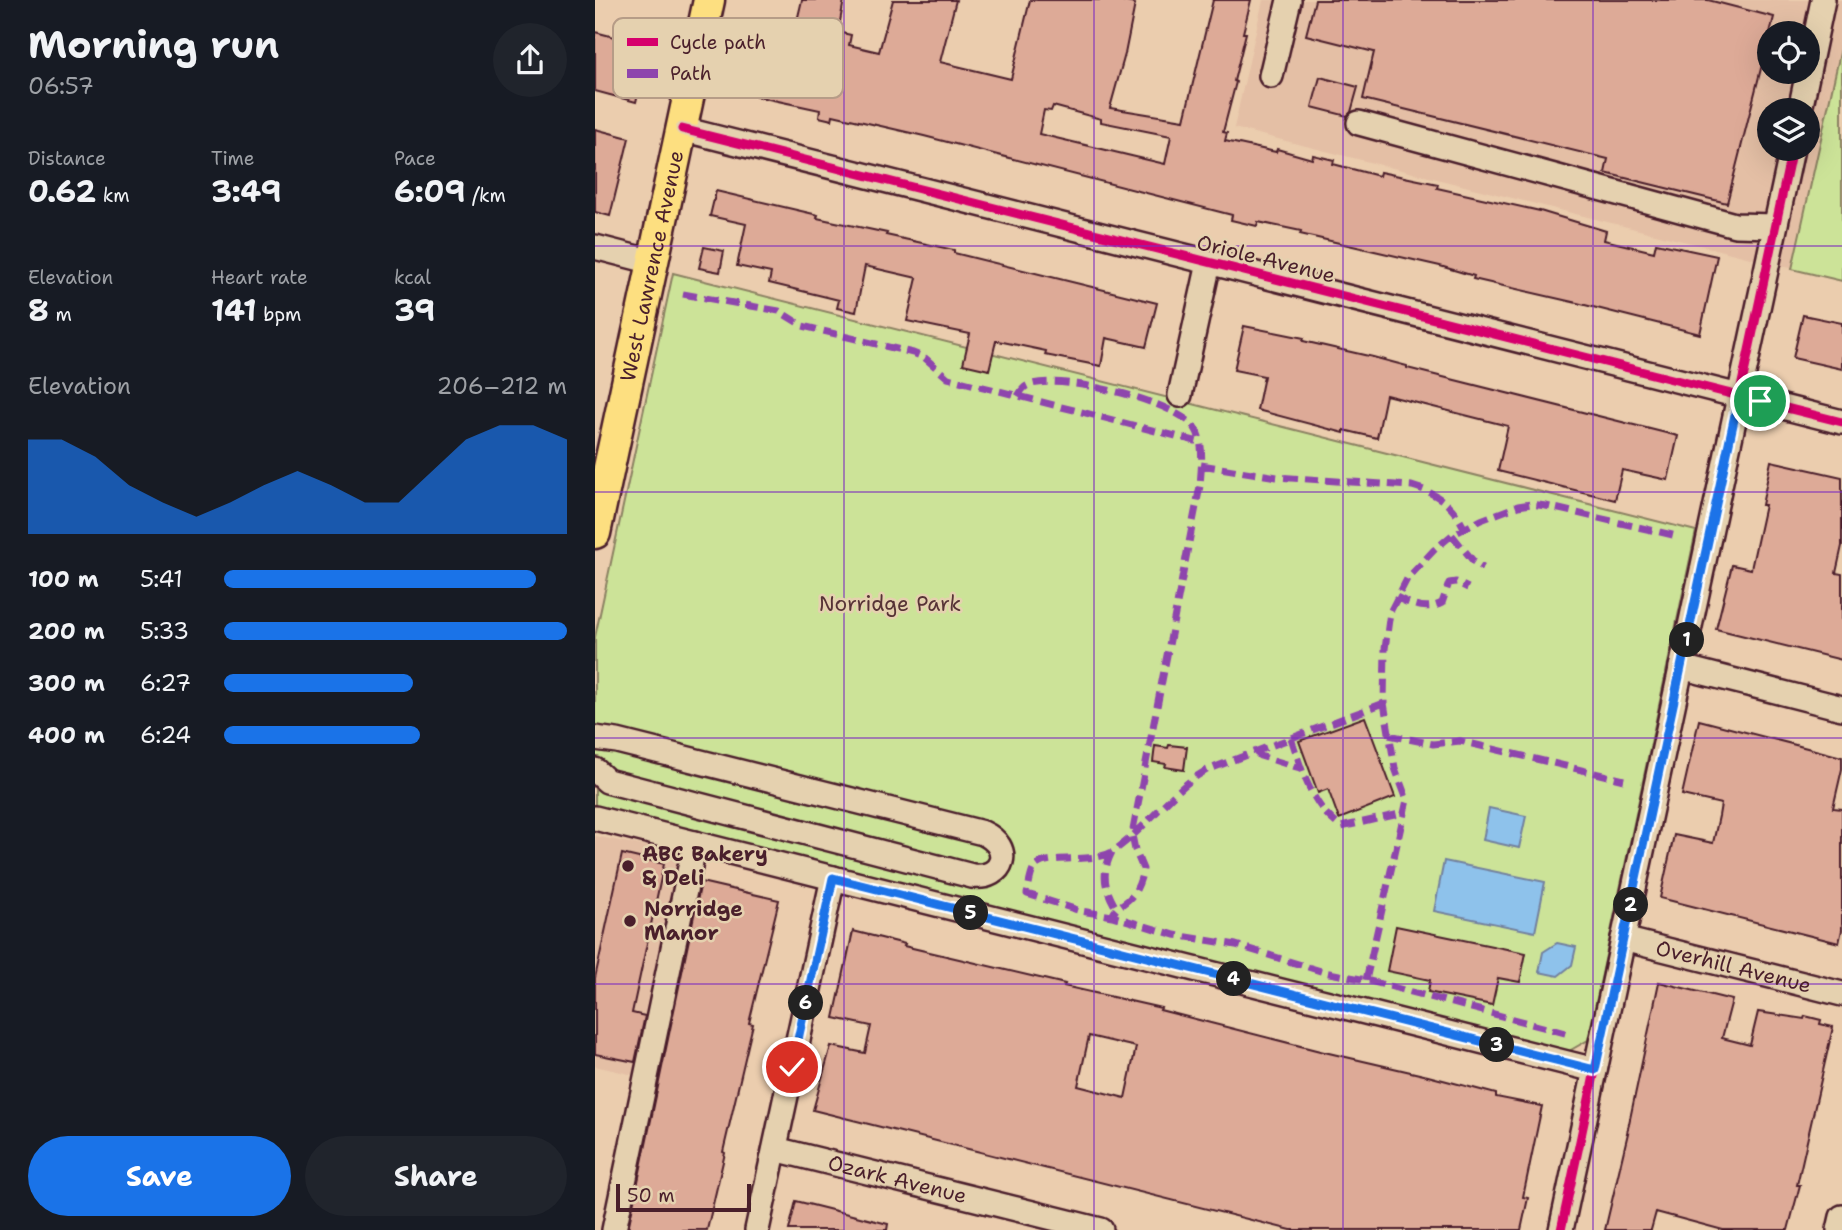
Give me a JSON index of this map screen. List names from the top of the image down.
{
  "streets": {
    "main road": ["West Lawrence Avenue"],
    "street": ["Oriole Avenue", "Overhill Avenue", "Ozark Avenue"]
  },
  "crossings": [
    ["Oriole Avenue", "West Lawrence Avenue"]
  ],
  "parks": ["Norridge Park"],
  "places": ["ABC Bakery & Deli", "Norridge Manor"],
  "legend": ["Cycle path", "Path"],
  "scale_bar": "50 m",
  "page": {
    "heading": ["Morning run", "06:57"],
    "stats": [
      ["Distance", "0.62 km"],
      ["Time", "3:49"],
      ["Pace", "6:09 /km"],
      ["Elevation", "8 m"],
      ["Heart rate", "141 bpm"],
      ["kcal", "39"]
    ],
    "chart": ["Elevation", "206–212 m"],
    "list": [
      {
        "name": "100 m",
        "note": "5:41"
      },
      {
        "name": "200 m",
        "note": "5:33"
      },
      {
        "name": "300 m",
        "note": "6:27"
      },
      {
        "name": "400 m",
        "note": "6:24"
      }
    ],
    "pins": [
      "1",
      "2",
      "5",
      "4",
      "6",
      "3"
    ],
    "buttons": ["Save", "Share"],
    "scale": "50 m"
  }
}
